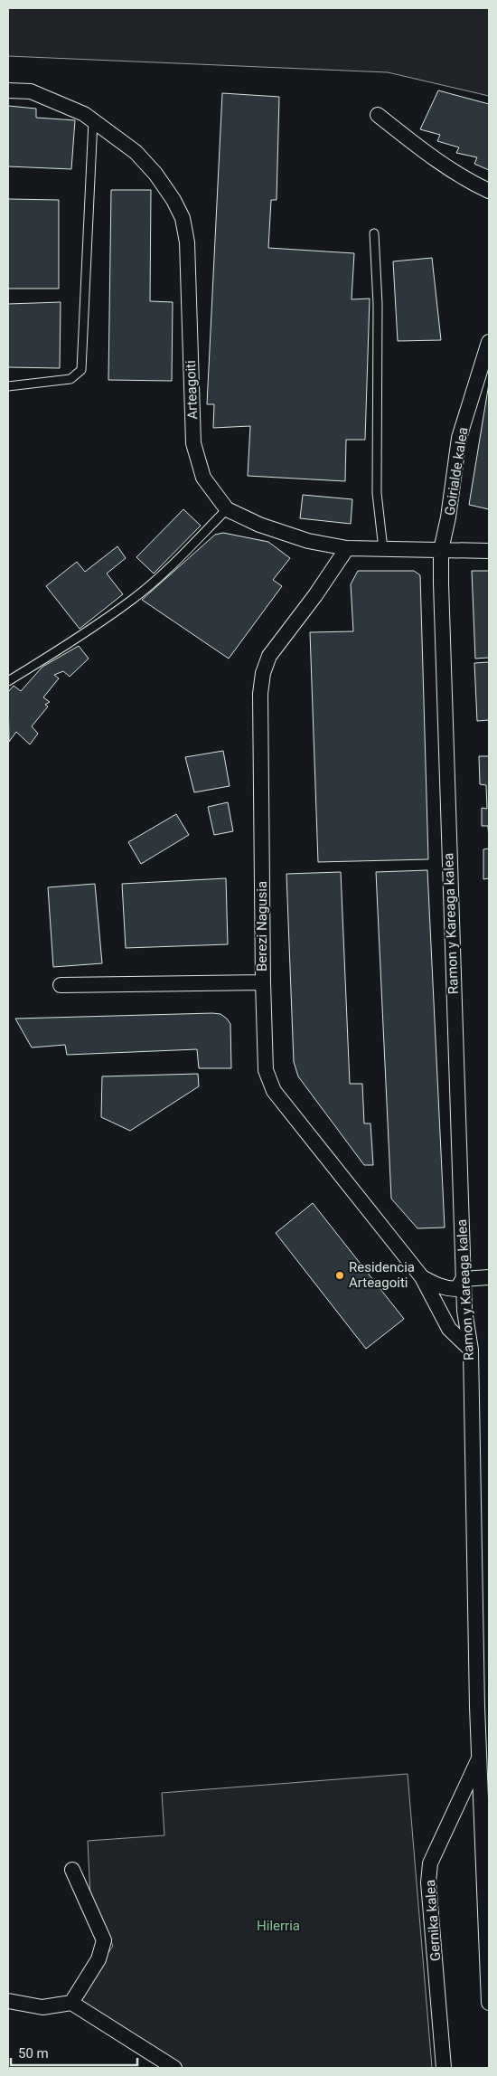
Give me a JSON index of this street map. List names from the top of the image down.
{
  "streets": {
    "street": [
      "Arteagoiti",
      "Goirialde kalea",
      "Ramon y Kareaga kalea",
      "Berezi Nagusia",
      "Gernika kalea"
    ]
  },
  "crossings": [
    ["Arteagoiti", "Goirialde kalea"],
    ["Arteagoiti", "Ramon y Kareaga kalea"],
    ["Arteagoiti", "Berezi Nagusia"],
    ["Goirialde kalea", "Ramon y Kareaga kalea"],
    ["Ramon y Kareaga kalea", "Gernika kalea"]
  ],
  "parks": ["Hilerria"],
  "places": ["Residencia Arteagoiti"],
  "scale_bar": "50 m"
}
